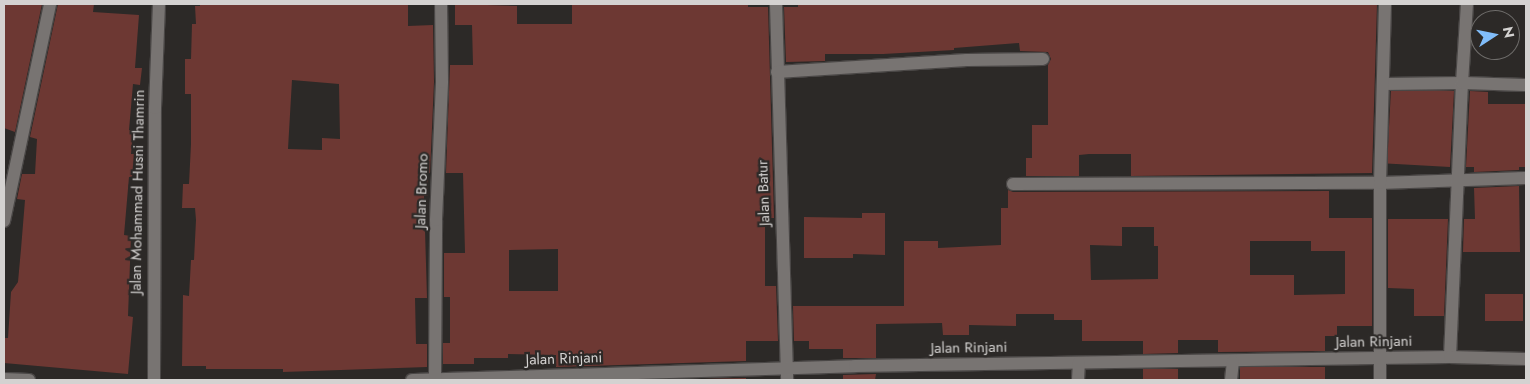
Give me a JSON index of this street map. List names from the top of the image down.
{
  "streets": {
    "street": [
      "Jalan Bromo",
      "Jalan Mohammad Husni Thamrin",
      "Jalan Batur",
      "Jalan Rinjani"
    ]
  },
  "crossings": [
    ["Jalan Bromo", "Jalan Rinjani"],
    ["Jalan Batur", "Jalan Rinjani"]
  ],
  "north": "right"
}
